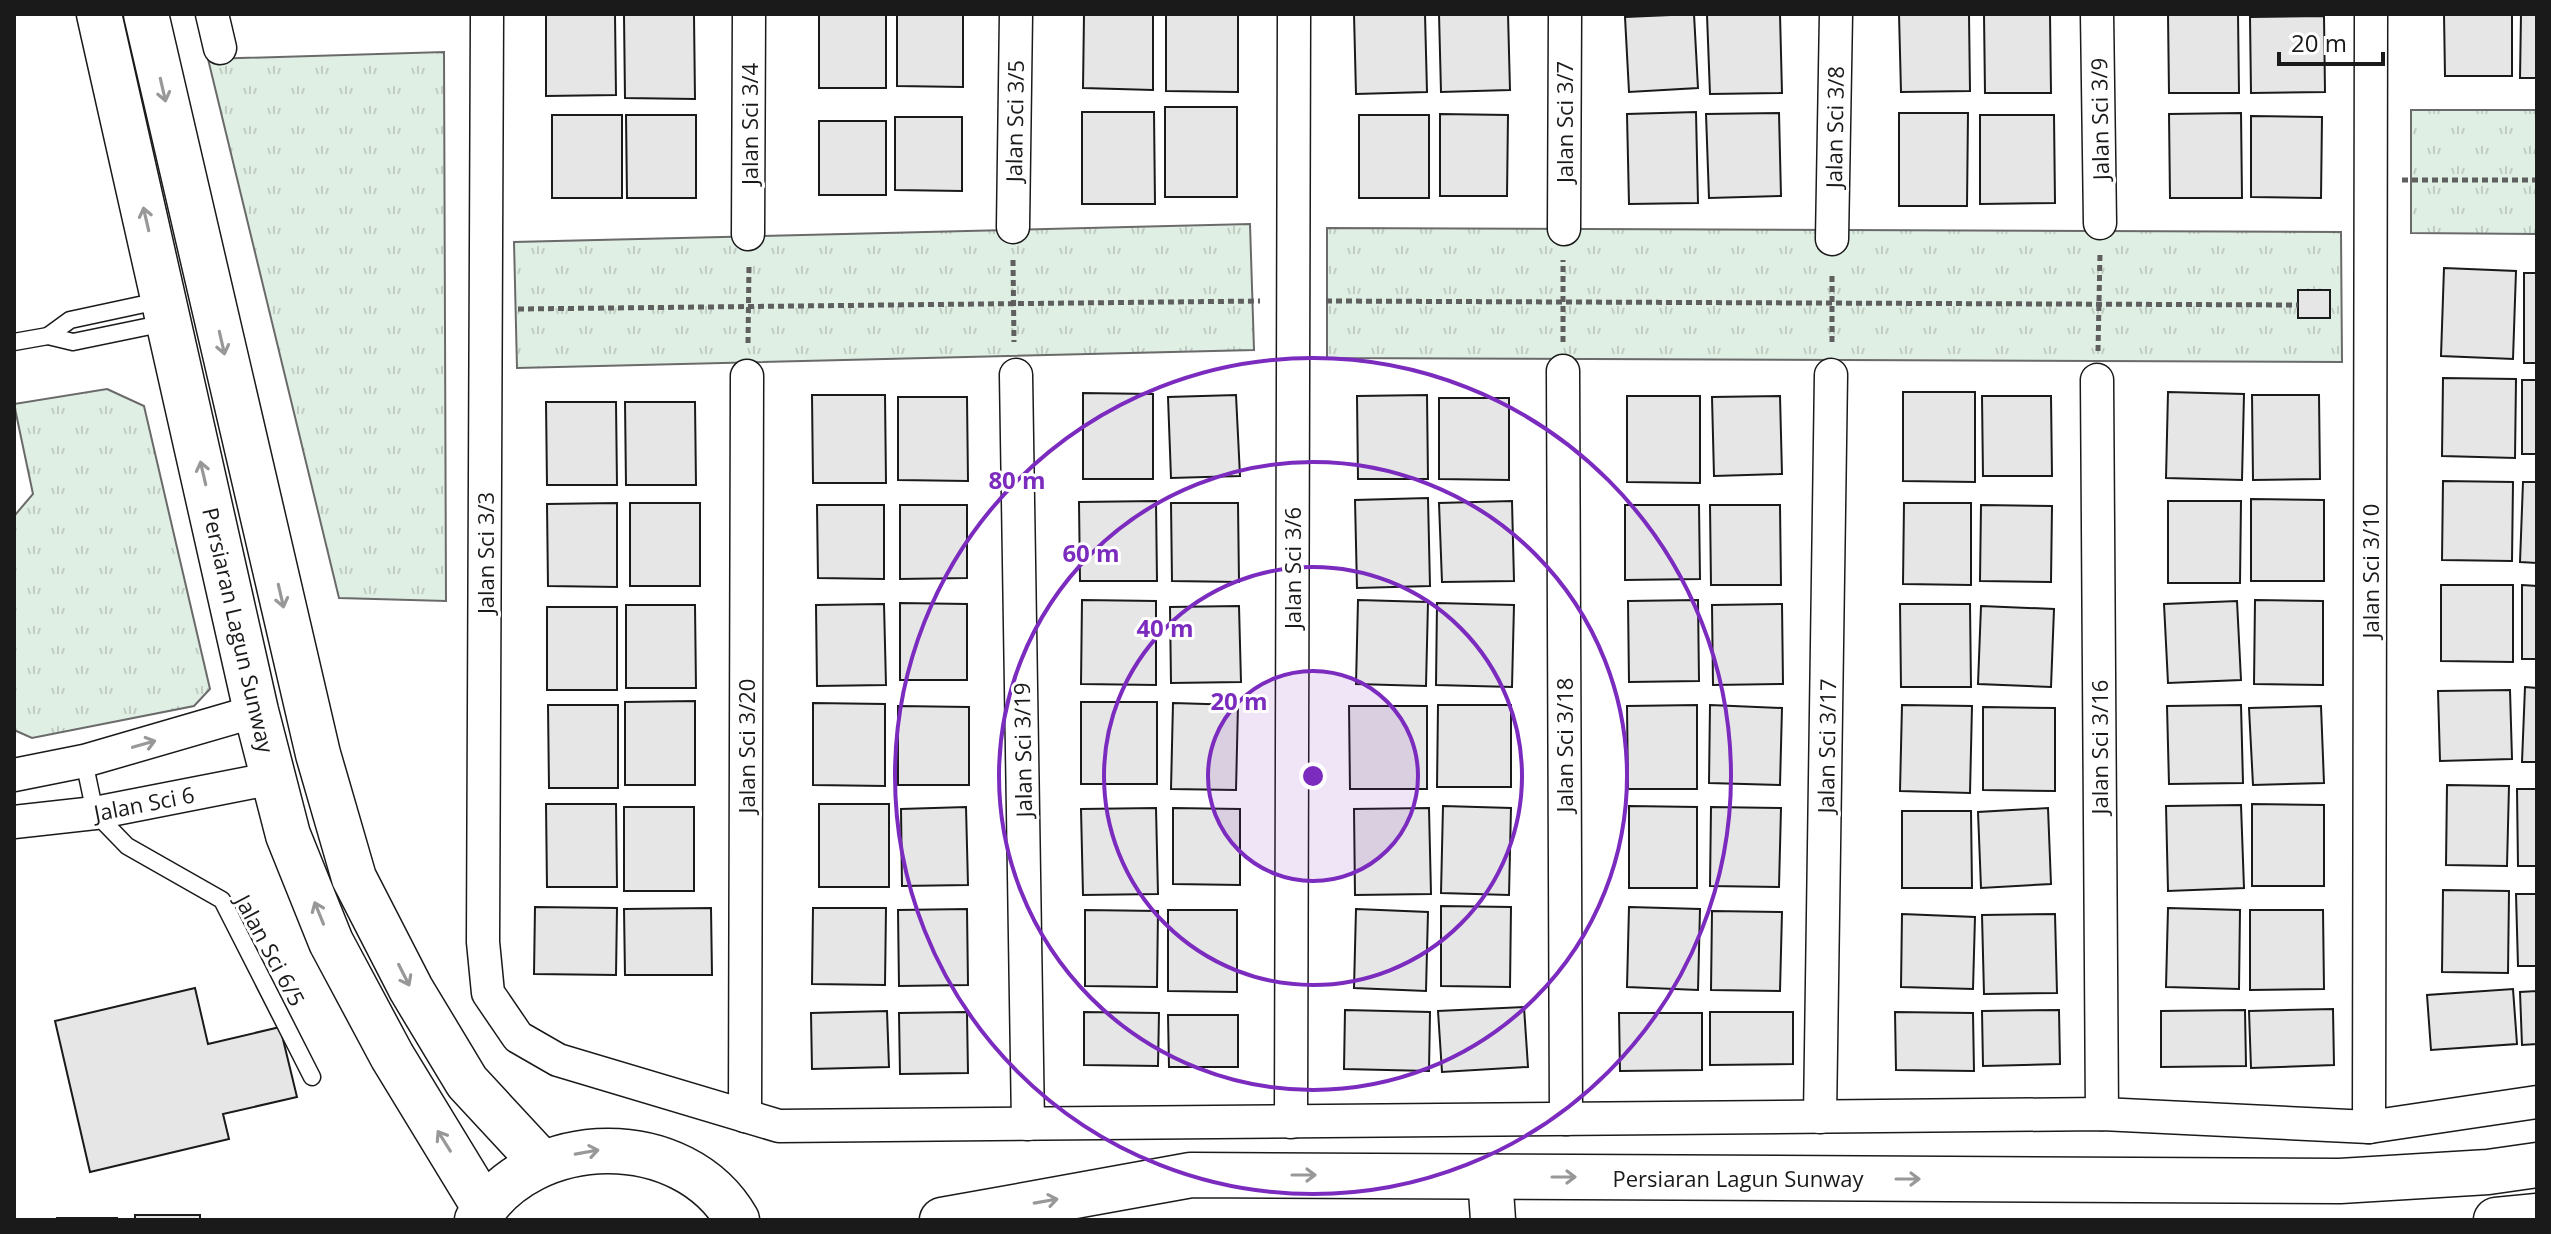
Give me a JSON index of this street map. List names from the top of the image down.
{
  "streets": {
    "main road": ["Persiaran Lagun Sunway"],
    "street": [
      "Jalan Sci 3/9",
      "Jalan Sci 3/5",
      "Jalan Sci 3/7",
      "Jalan Sci 3/4",
      "Jalan Sci 3/8",
      "Jalan Sci 3/3",
      "Jalan Sci 3/6",
      "Jalan Sci 3/10",
      "Jalan Sci 3/18",
      "Jalan Sci 3/20",
      "Jalan Sci 3/17",
      "Jalan Sci 3/16",
      "Jalan Sci 3/19",
      "Jalan Sci 6"
    ],
    "lane": ["Jalan Sci 6/5"]
  },
  "crossings": [
    ["Jalan Sci 3/3", "Jalan Sci 3/6"],
    ["Jalan Sci 3/3", "Jalan Sci 3/10"],
    ["Jalan Sci 3/3", "Jalan Sci 3/18"],
    ["Jalan Sci 3/3", "Jalan Sci 3/20"],
    ["Jalan Sci 3/3", "Jalan Sci 3/17"],
    ["Jalan Sci 3/3", "Jalan Sci 3/16"],
    ["Jalan Sci 3/3", "Jalan Sci 3/19"],
    ["Persiaran Lagun Sunway", "Jalan Sci 6"],
    ["Jalan Sci 6", "Jalan Sci 6/5"]
  ],
  "scale_bar": "20 m",
  "rings": [
    "80 m",
    "60 m",
    "40 m",
    "20 m"
  ]
}
